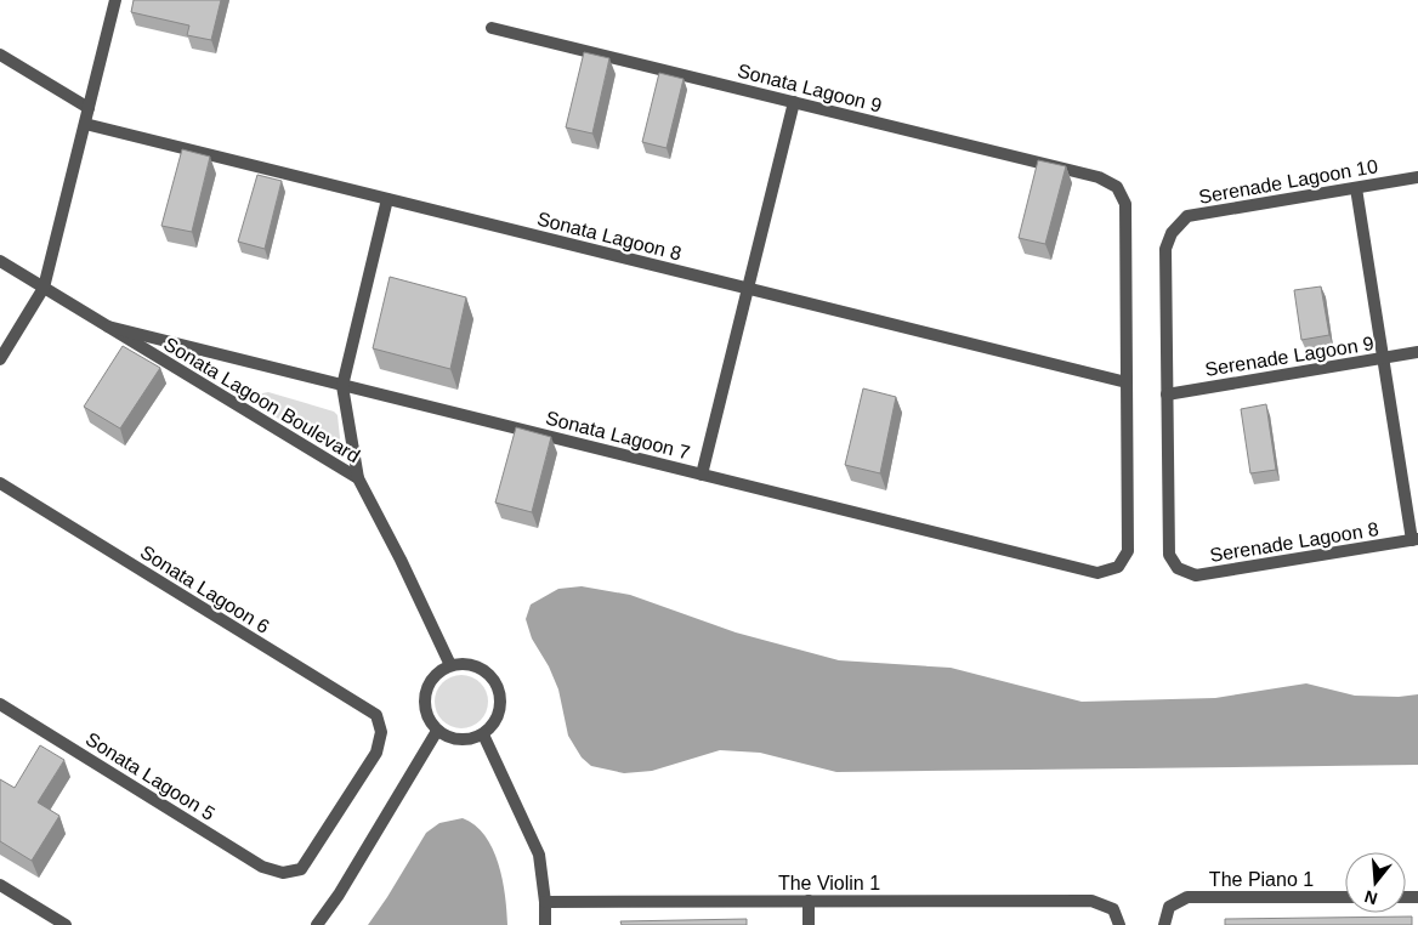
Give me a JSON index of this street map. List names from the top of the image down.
{
  "streets": {
    "street": [
      "Sonata Lagoon 9",
      "Serenade Lagoon 10",
      "Sonata Lagoon 8",
      "Serenade Lagoon 9",
      "Sonata Lagoon Boulevard",
      "Sonata Lagoon 7",
      "Serenade Lagoon 8",
      "Sonata Lagoon 6",
      "Sonata Lagoon 5",
      "The Piano 1",
      "The Violin 1"
    ]
  },
  "crossings": [
    ["Sonata Lagoon 9", "Sonata Lagoon 8"],
    ["Sonata Lagoon 9", "Sonata Lagoon 7"],
    ["Serenade Lagoon 10", "Serenade Lagoon 9"],
    ["Serenade Lagoon 10", "Serenade Lagoon 8"],
    ["Sonata Lagoon 8", "Sonata Lagoon 7"],
    ["Serenade Lagoon 9", "Serenade Lagoon 8"],
    ["Sonata Lagoon Boulevard", "Sonata Lagoon 7"],
    ["Sonata Lagoon 6", "Sonata Lagoon 5"]
  ],
  "north": "bottom"
}
